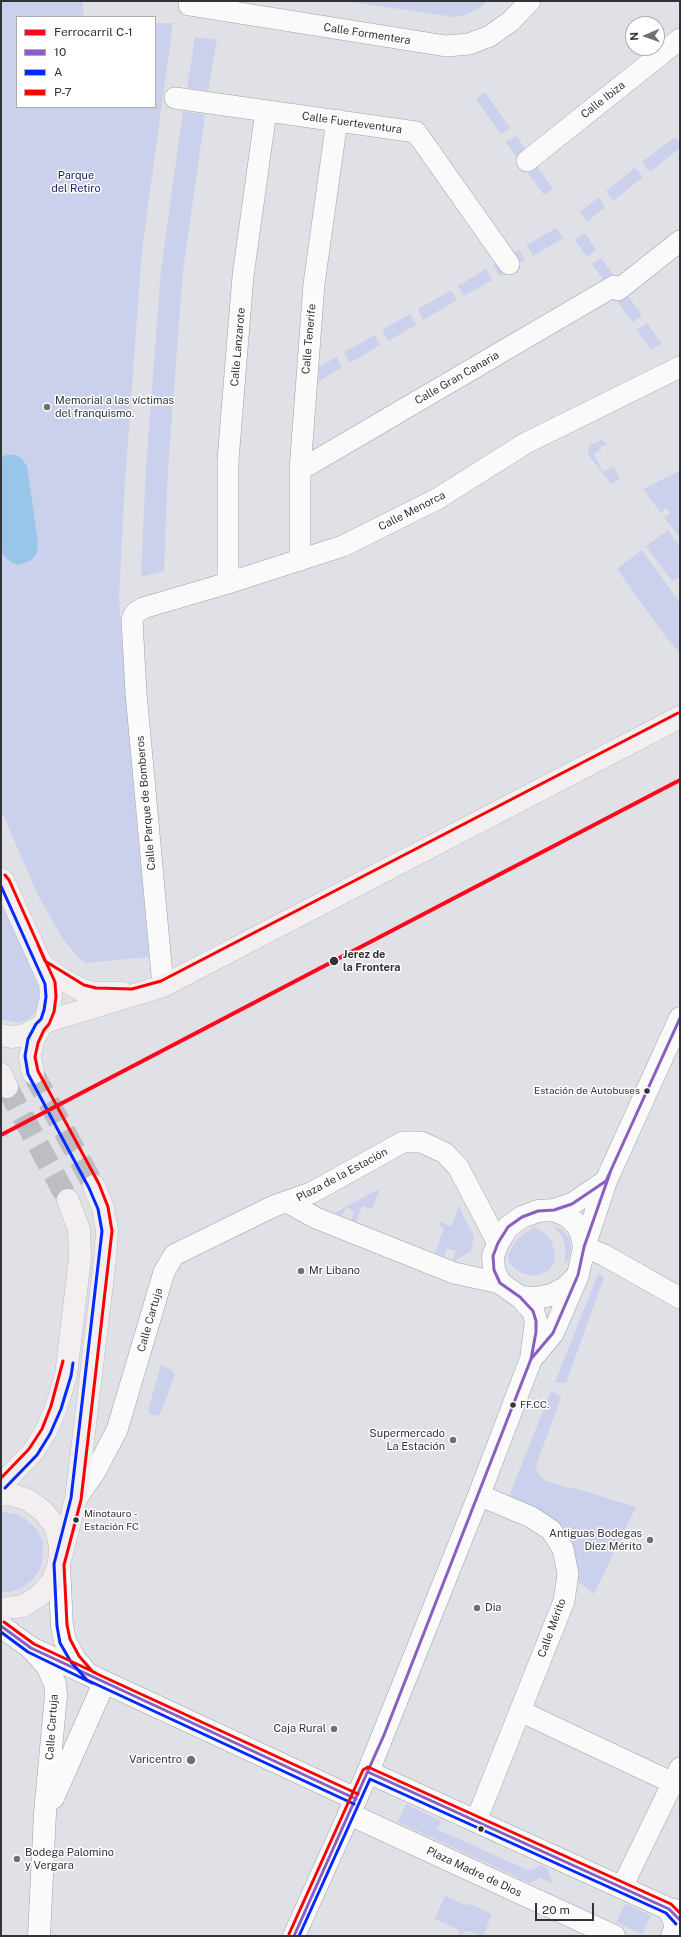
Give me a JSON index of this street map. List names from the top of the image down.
{
  "streets": {
    "main road": ["Calle Cartuja"],
    "street": [
      "Calle Formentera",
      "Calle Ibiza",
      "Calle Fuerteventura",
      "Calle Tenerife",
      "Calle Lanzarote",
      "Calle Gran Canaria",
      "Calle Menorca",
      "Calle Parque de Bomberos",
      "Plaza de la Estación",
      "Calle Mérito",
      "Plaza Madre de Dios"
    ]
  },
  "crossings": [
    ["Calle Fuerteventura", "Calle Tenerife"],
    ["Calle Fuerteventura", "Calle Lanzarote"],
    ["Calle Tenerife", "Calle Gran Canaria"],
    ["Calle Tenerife", "Calle Menorca"],
    ["Calle Lanzarote", "Calle Menorca"],
    ["Calle Menorca", "Calle Parque de Bomberos"],
    ["Plaza de la Estación", "Calle Cartuja"],
    ["Calle Cartuja", "Plaza Madre de Dios"]
  ],
  "parks": ["Parque del Retiro"],
  "places": [
    "Memorial a las víctimas del franquismo.",
    "Jerez de la Frontera",
    "Estación de Autobuses",
    "Mr Libano",
    "FF.CC.",
    "Supermercado La Estación",
    "Minotauro - Estación FC",
    "Antiguas Bodegas Díez Mérito",
    "Dia",
    "Caja Rural",
    "Varicentro",
    "Bodega Palomino y Vergara"
  ],
  "lines": [
    "transit line P-7",
    "rail line C-1",
    "transit line A",
    "transit line 10"
  ],
  "legend": [
    "Ferrocarril C-1",
    "10",
    "A",
    "P-7"
  ],
  "scale_bar": "20 m",
  "north": "left"
}
